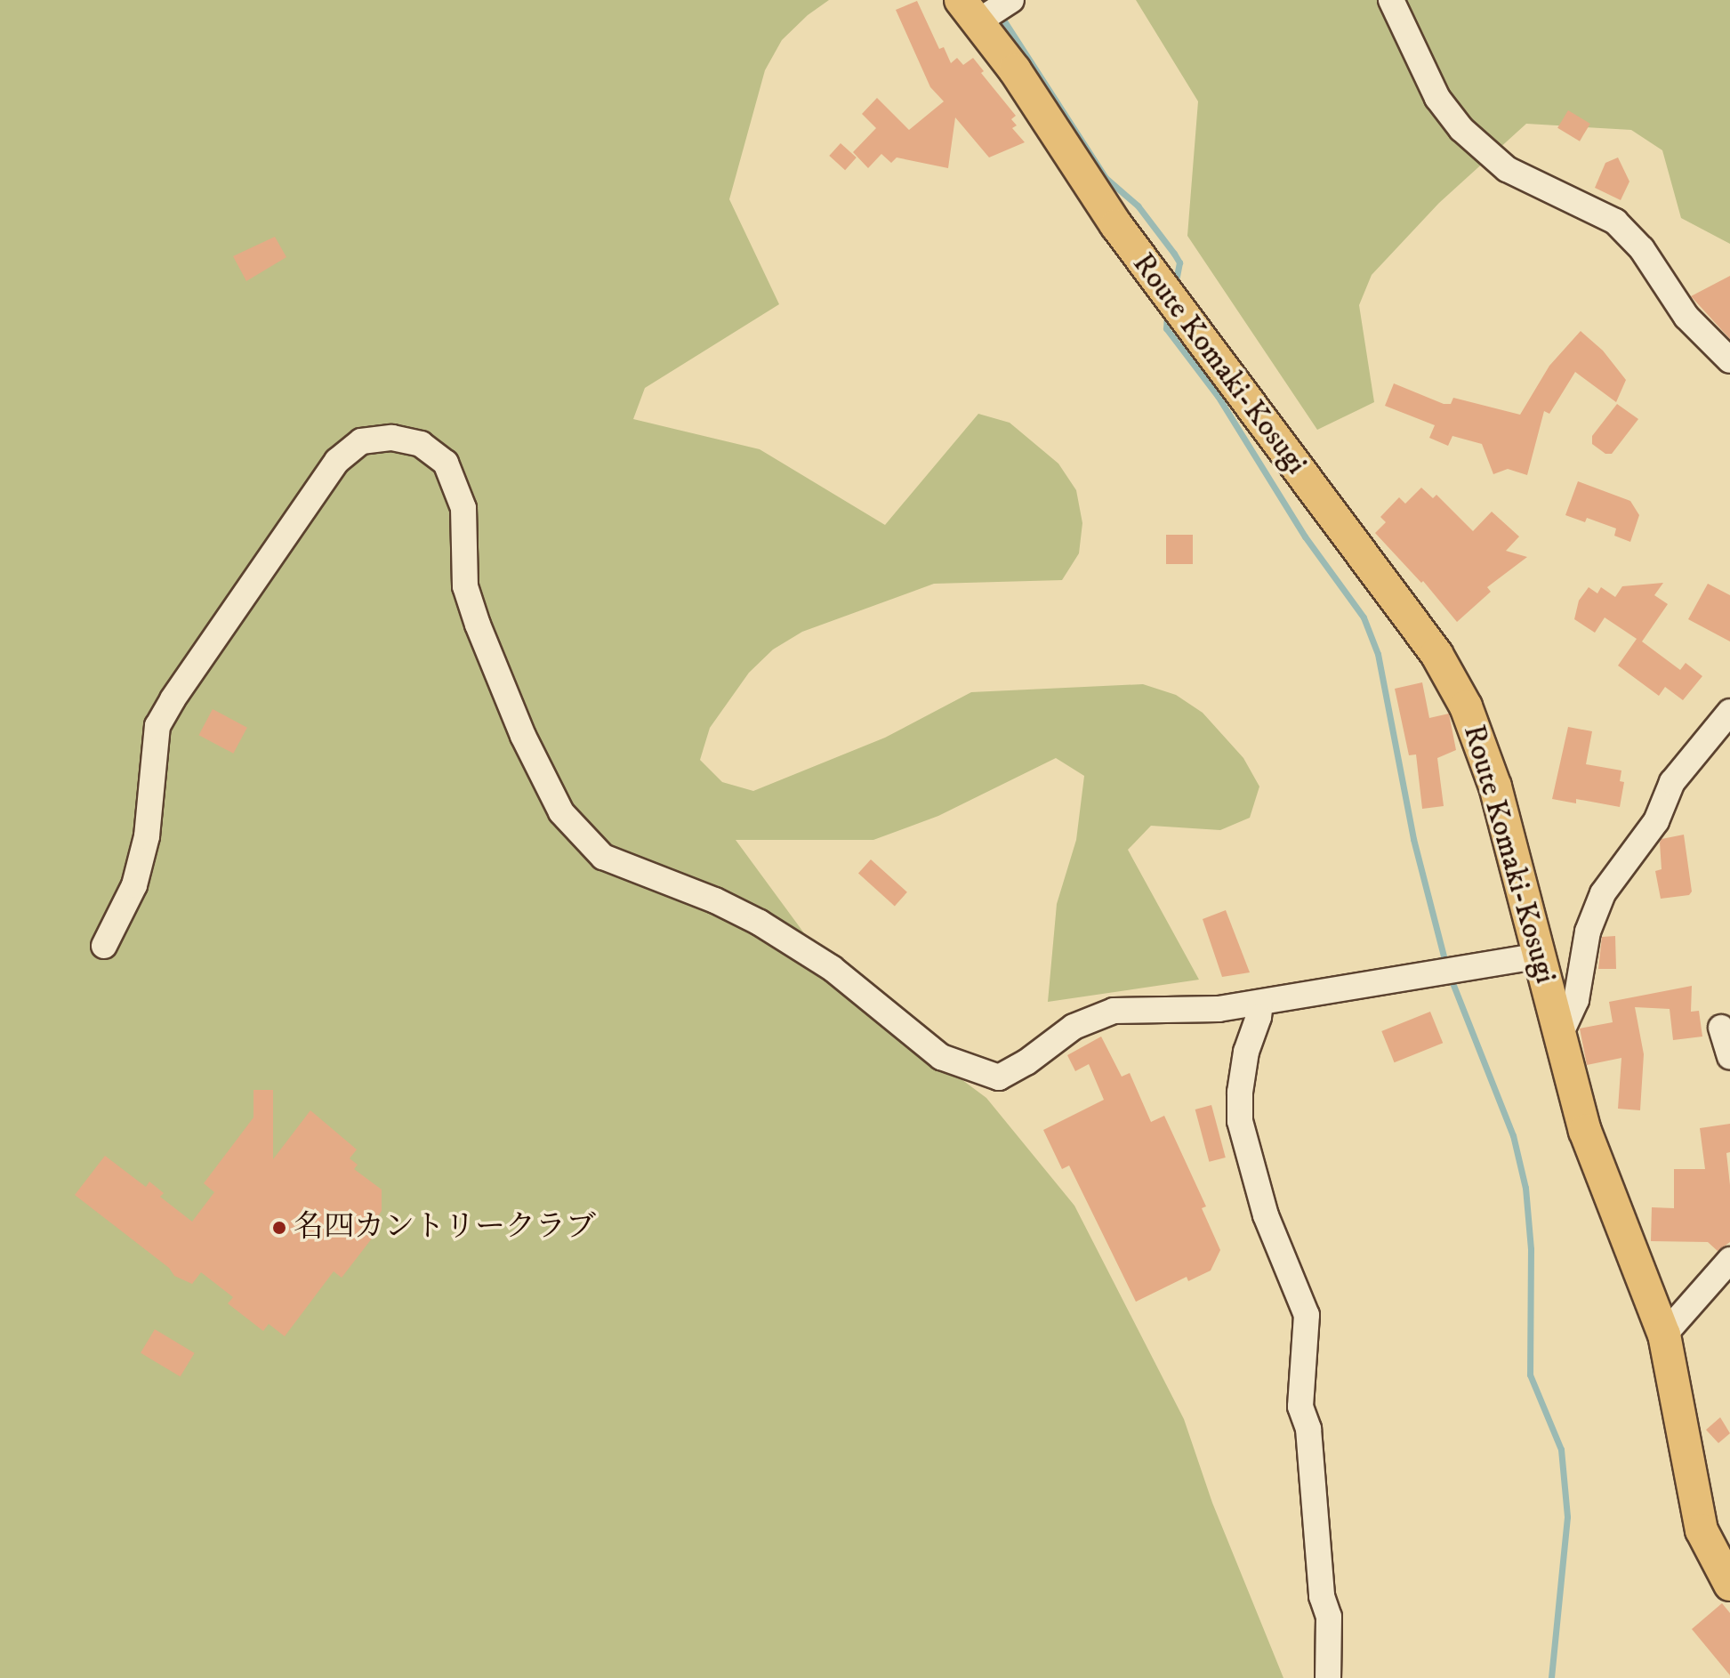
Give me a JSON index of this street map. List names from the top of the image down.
{
  "streets": {
    "main road": ["Route Komaki-Kosugi"]
  },
  "places": ["名四カントリークラブ"]
}
